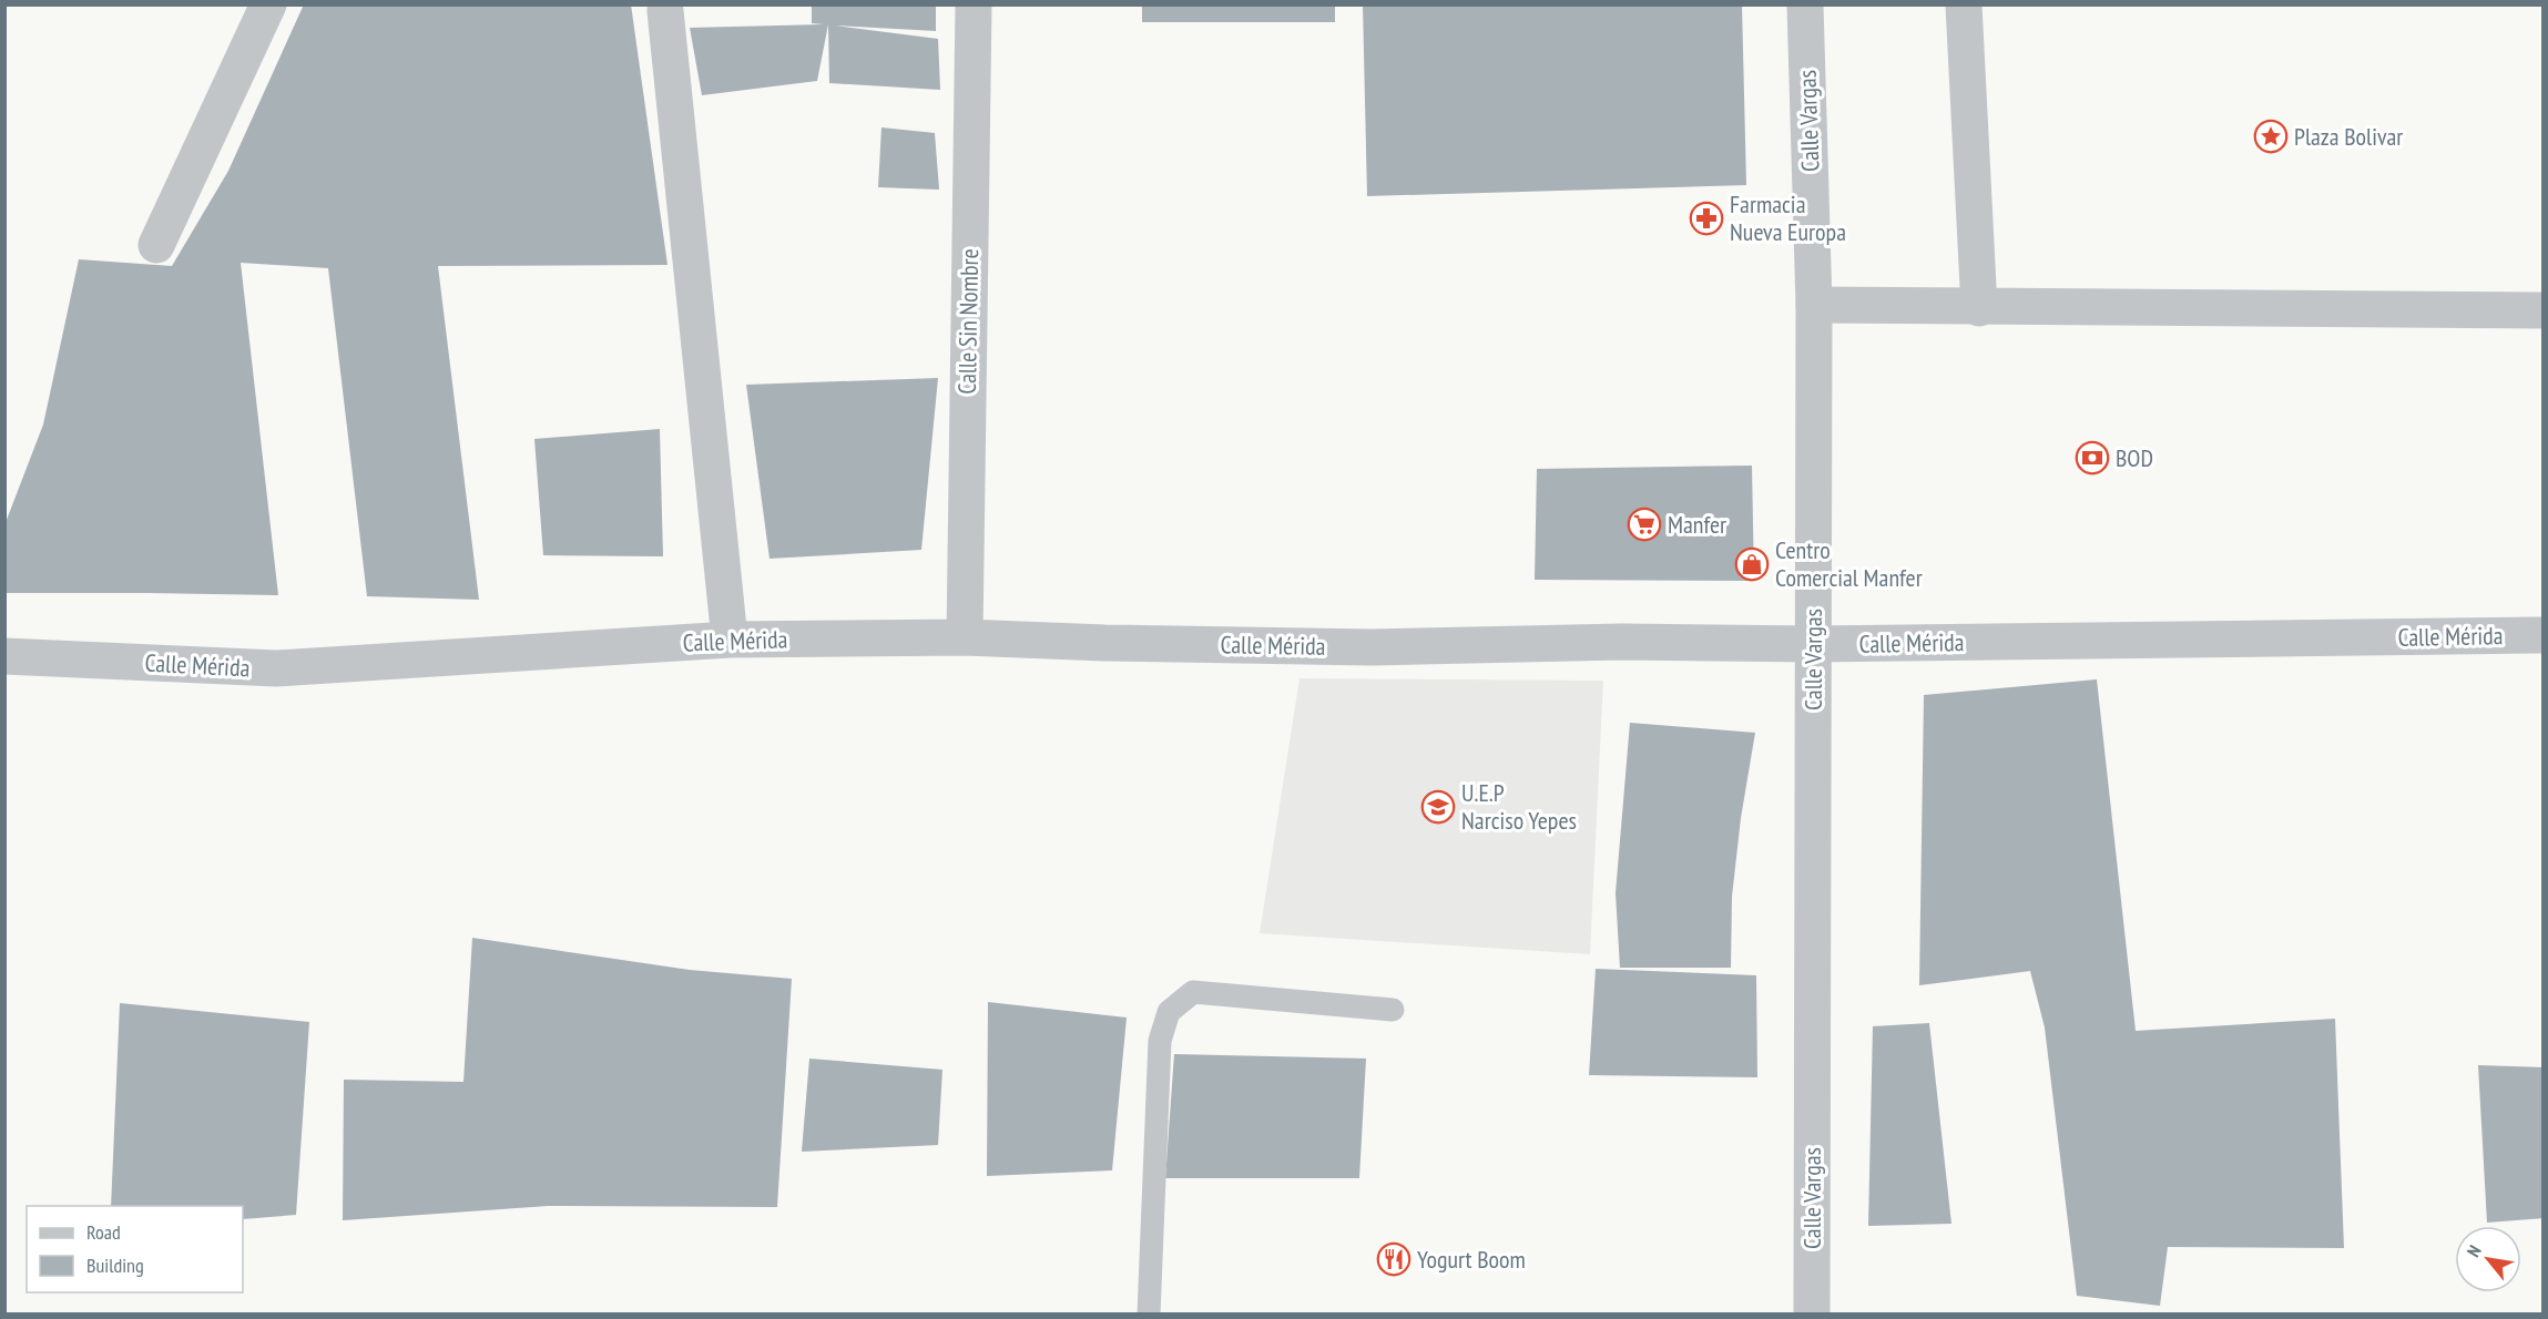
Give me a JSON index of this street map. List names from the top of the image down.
{
  "streets": {
    "street": ["Calle Vargas", "Calle Sin Nombre", "Calle Mérida"]
  },
  "crossings": [
    ["Calle Vargas", "Calle Mérida"],
    ["Calle Sin Nombre", "Calle Mérida"]
  ],
  "places": {
    "place": ["Plaza Bolivar"],
    "pharmacy": ["Farmacia Nueva Europa"],
    "bank": ["BOD"],
    "supermarket": ["Manfer"],
    "shop": ["Centro Comercial Manfer"],
    "school or university": ["U.E.P Narciso Yepes"],
    "restaurant": ["Yogurt Boom"]
  },
  "legend": ["Road", "Building"],
  "north": "top left"
}
